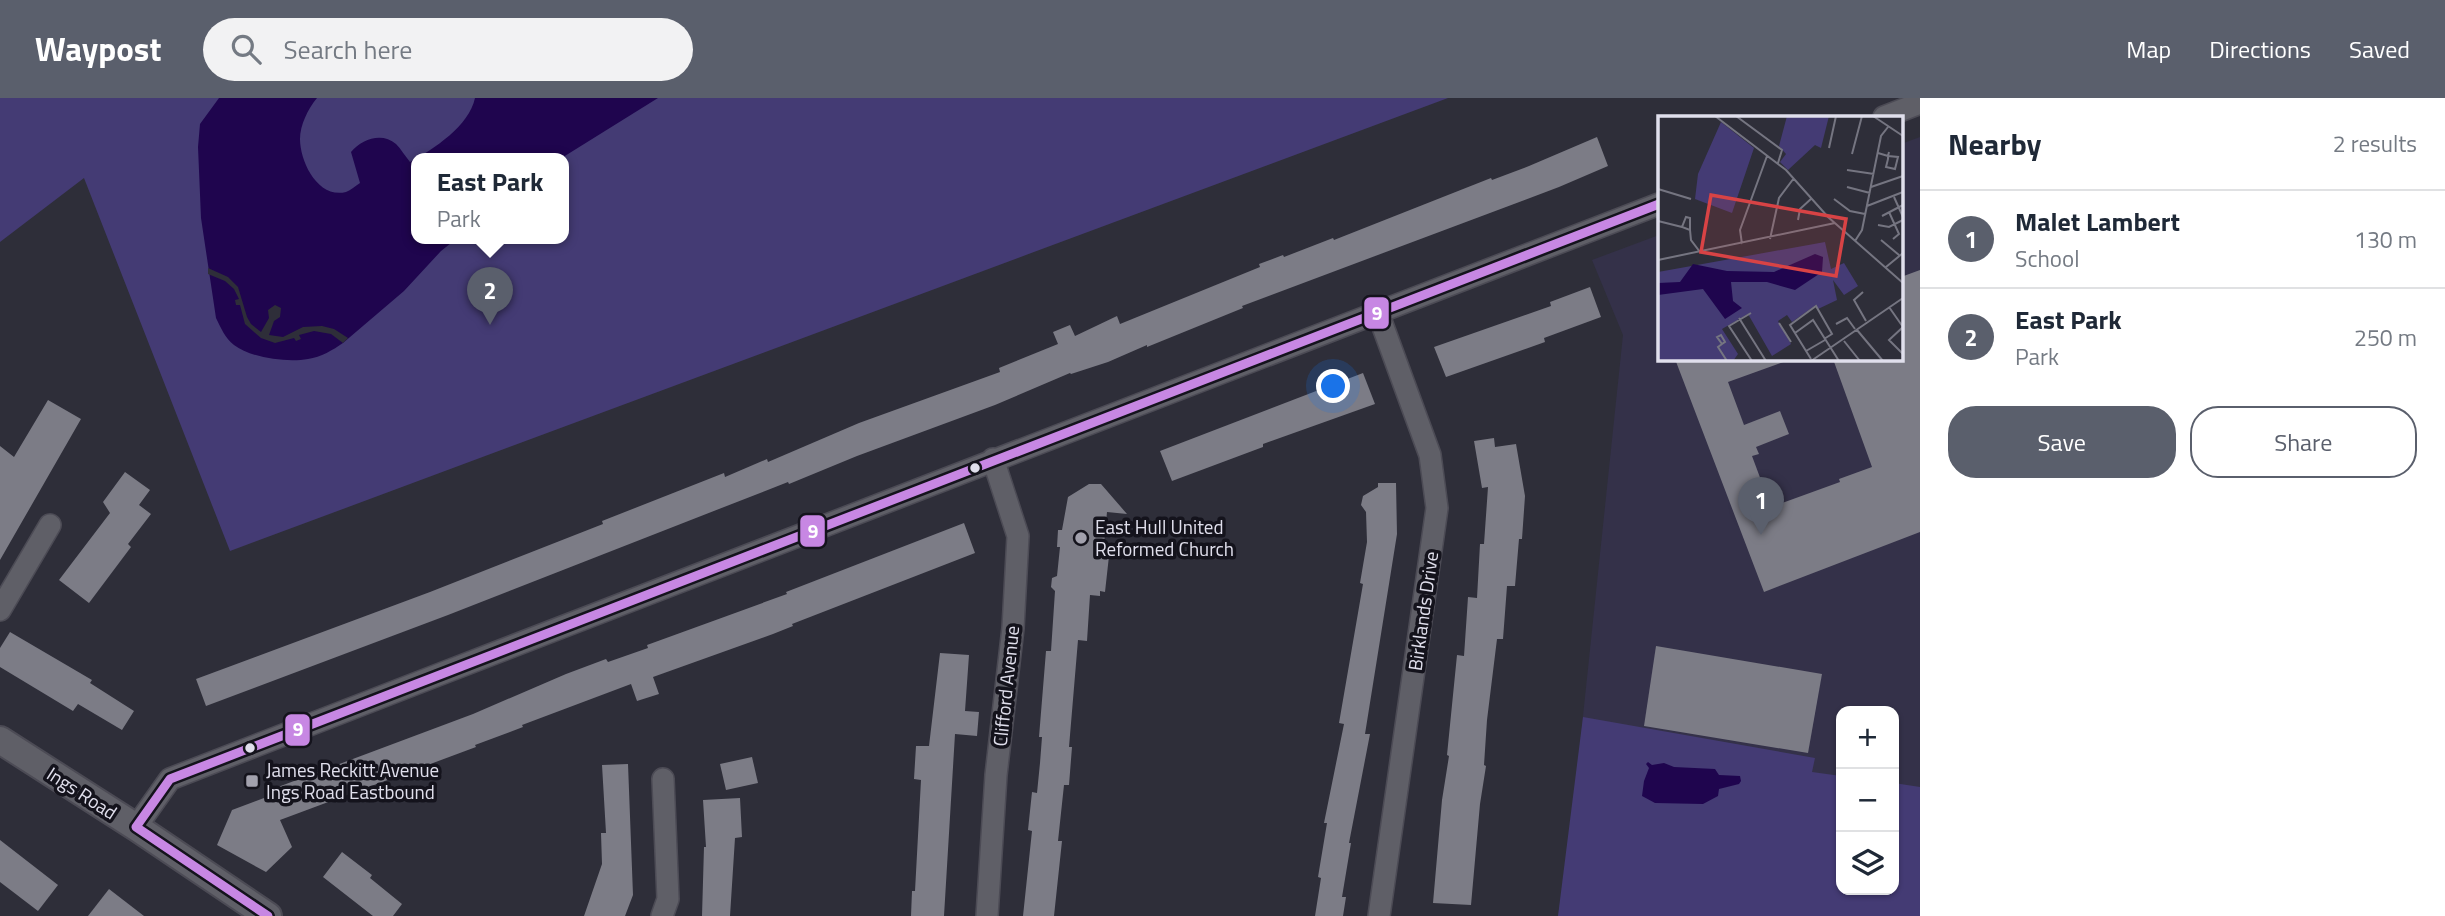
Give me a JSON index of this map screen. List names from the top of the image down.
{
  "streets": {
    "street": ["Birklands Drive", "Clifford Avenue", "Ings Road"]
  },
  "places": {
    "other": ["East Hull United Reformed Church"],
    "transit": ["James Reckitt Avenue Ings Road Eastbound"]
  },
  "lines": ["transit line 9"],
  "page": {
    "header": "Waypost",
    "search": "Search here",
    "nav": ["Map", "Directions", "Saved"],
    "heading": ["Nearby", "2 results"],
    "popup": ["East Park", "Park"],
    "list": [
      {
        "mark": "1",
        "name": "Malet Lambert",
        "note": "School",
        "value": "130 m"
      },
      {
        "mark": "2",
        "name": "East Park",
        "note": "Park",
        "value": "250 m"
      }
    ],
    "pins": ["2", "1"],
    "buttons": ["Save", "Share"],
    "map_buttons": ["+", "−"]
  }
}
